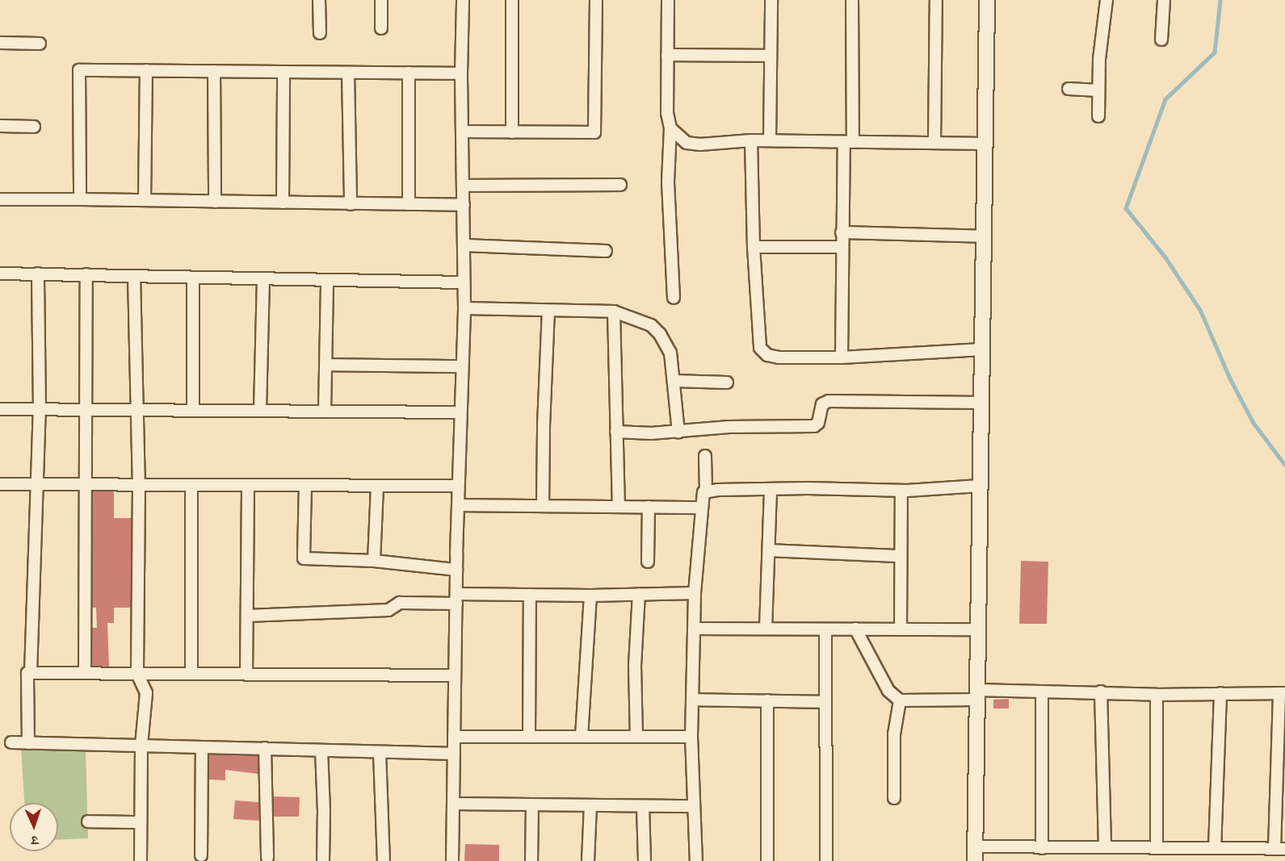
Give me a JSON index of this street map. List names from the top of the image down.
{
  "north": "bottom"
}
